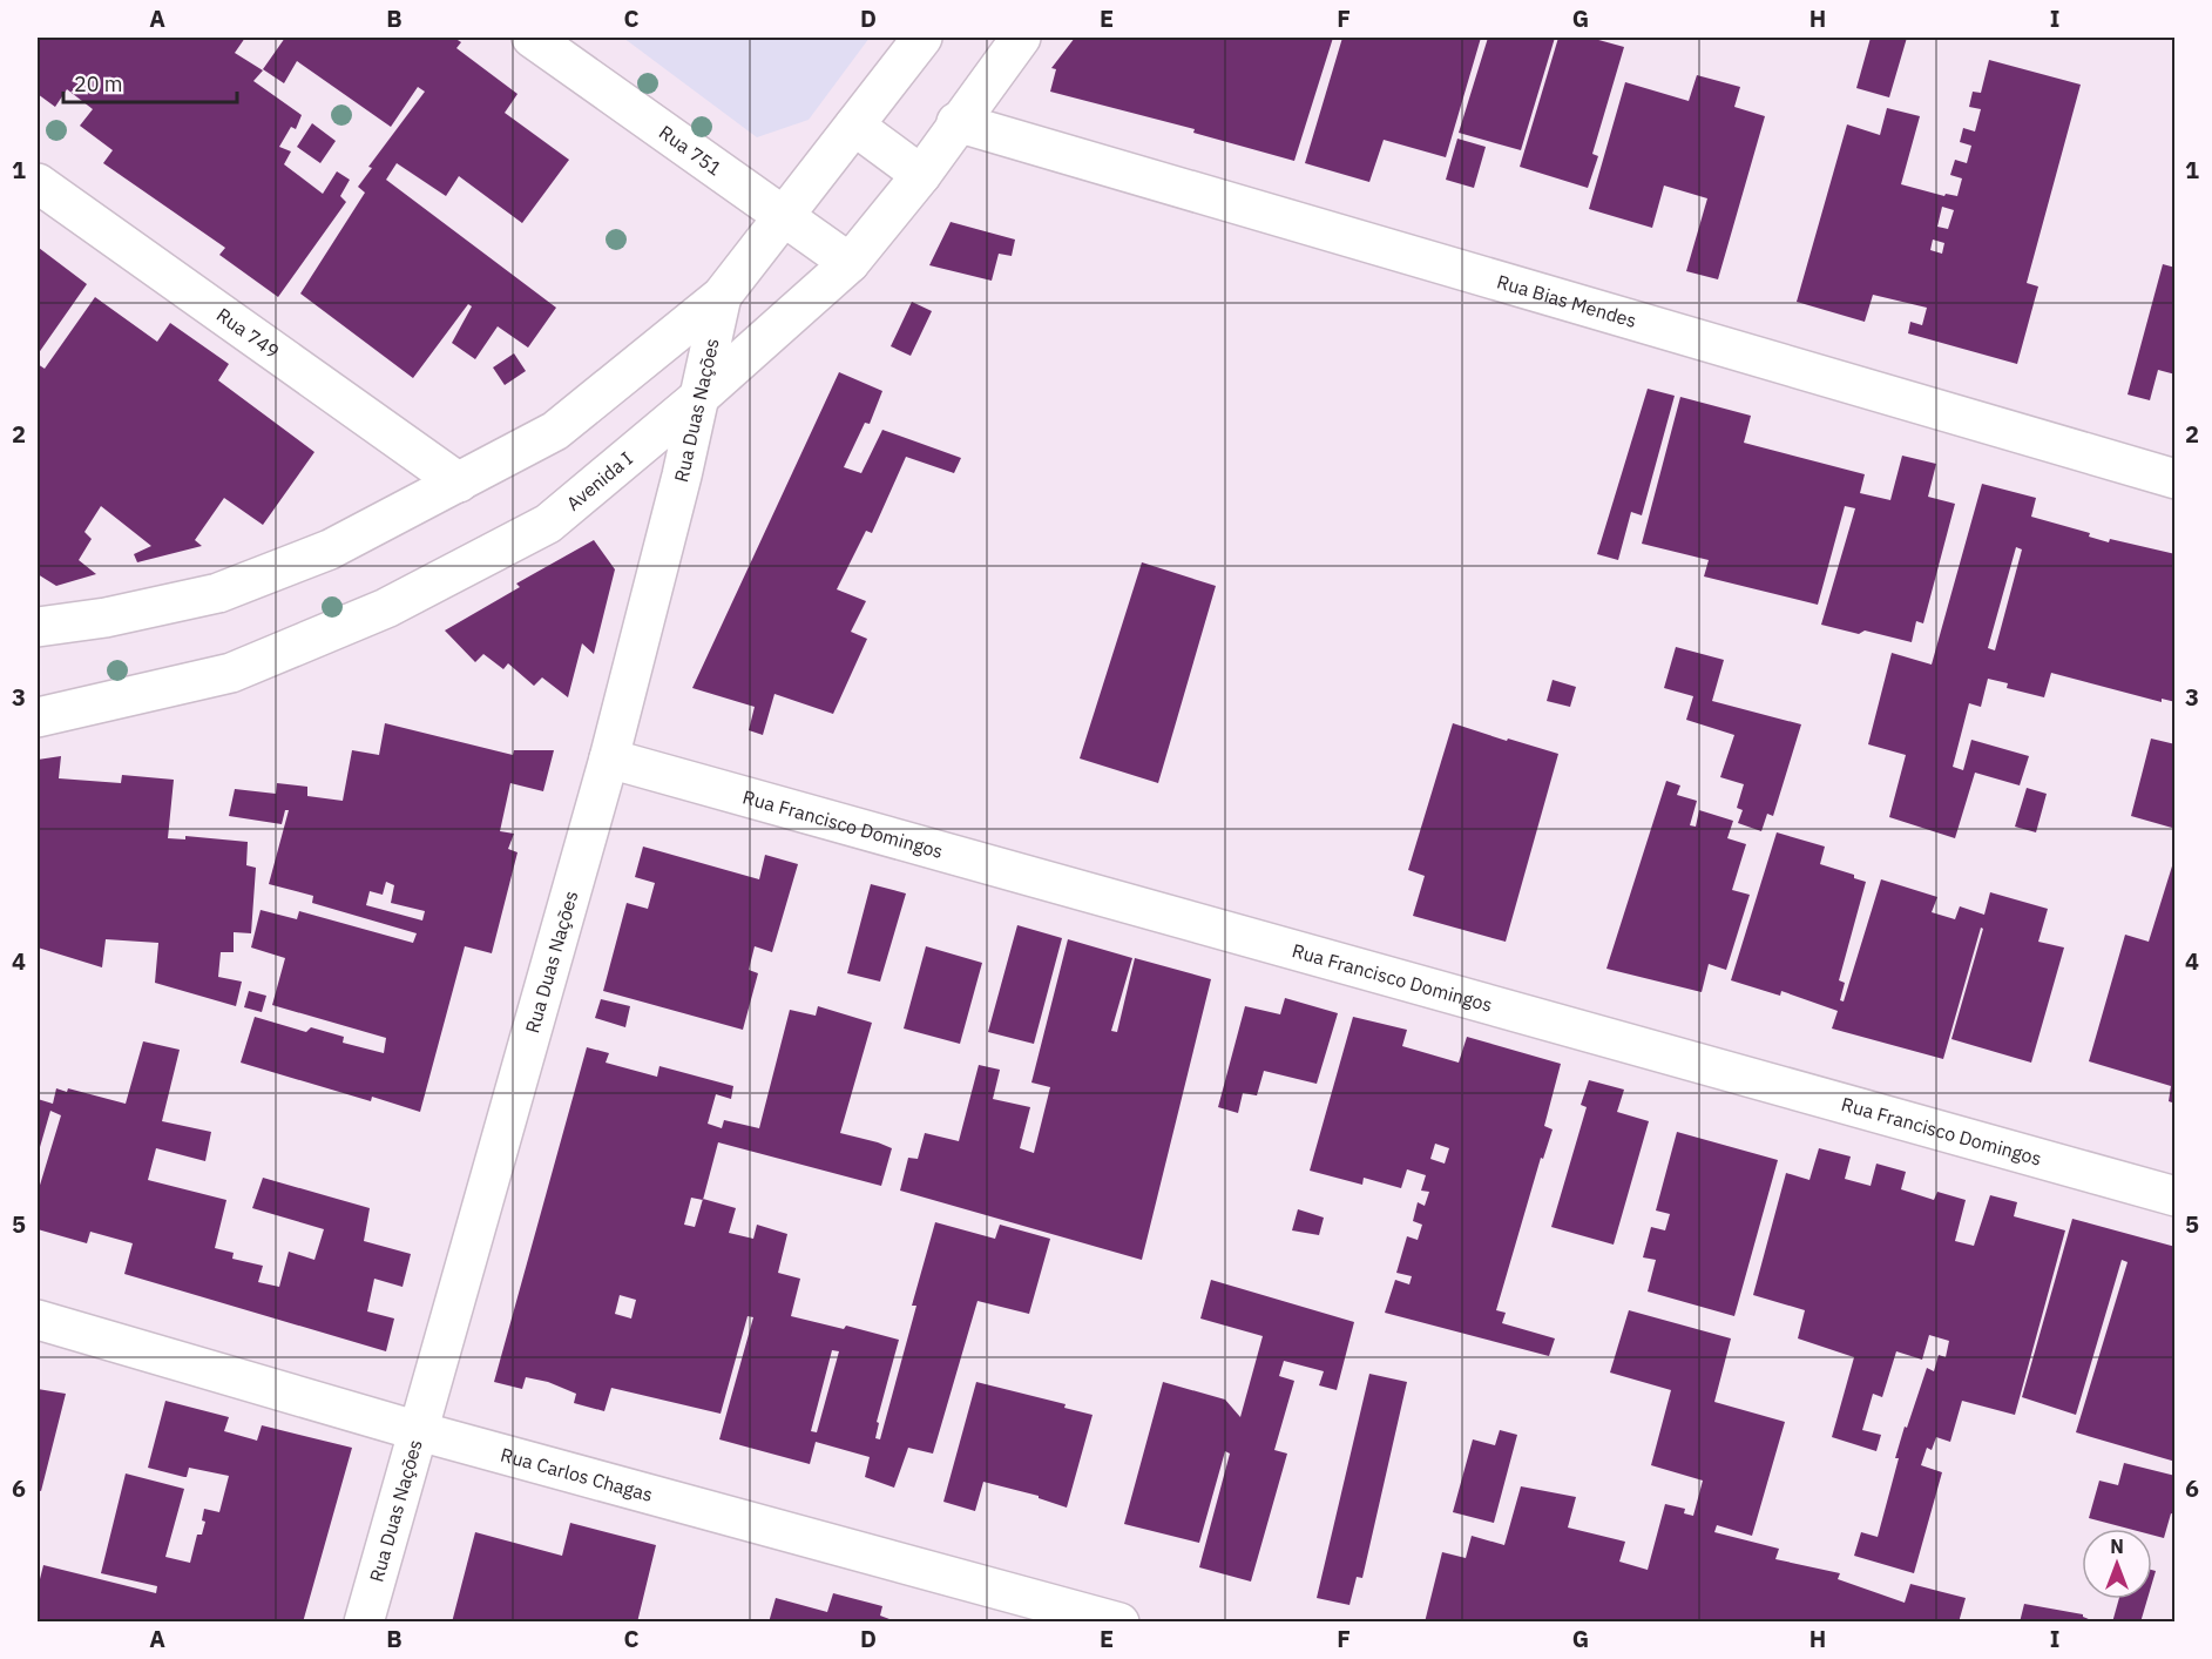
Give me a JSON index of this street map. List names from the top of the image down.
{
  "streets": {
    "street": [
      "Rua 751",
      "Rua Bias Mendes",
      "Rua 749",
      "Rua Duas Nações",
      "Avenida I",
      "Rua Francisco Domingos",
      "Rua Carlos Chagas"
    ]
  },
  "crossings": [
    ["Rua 751", "Avenida I"],
    ["Rua Bias Mendes", "Avenida I"],
    ["Rua Duas Nações", "Avenida I"],
    ["Rua Duas Nações", "Rua Francisco Domingos"],
    ["Rua Duas Nações", "Rua Carlos Chagas"]
  ],
  "scale_bar": "20 m",
  "north": "top",
  "grid": {
    "columns": [
      "A",
      "B",
      "C",
      "D",
      "E",
      "F",
      "G",
      "H",
      "I"
    ],
    "rows": [
      "1",
      "2",
      "3",
      "4",
      "5",
      "6"
    ]
  }
}
